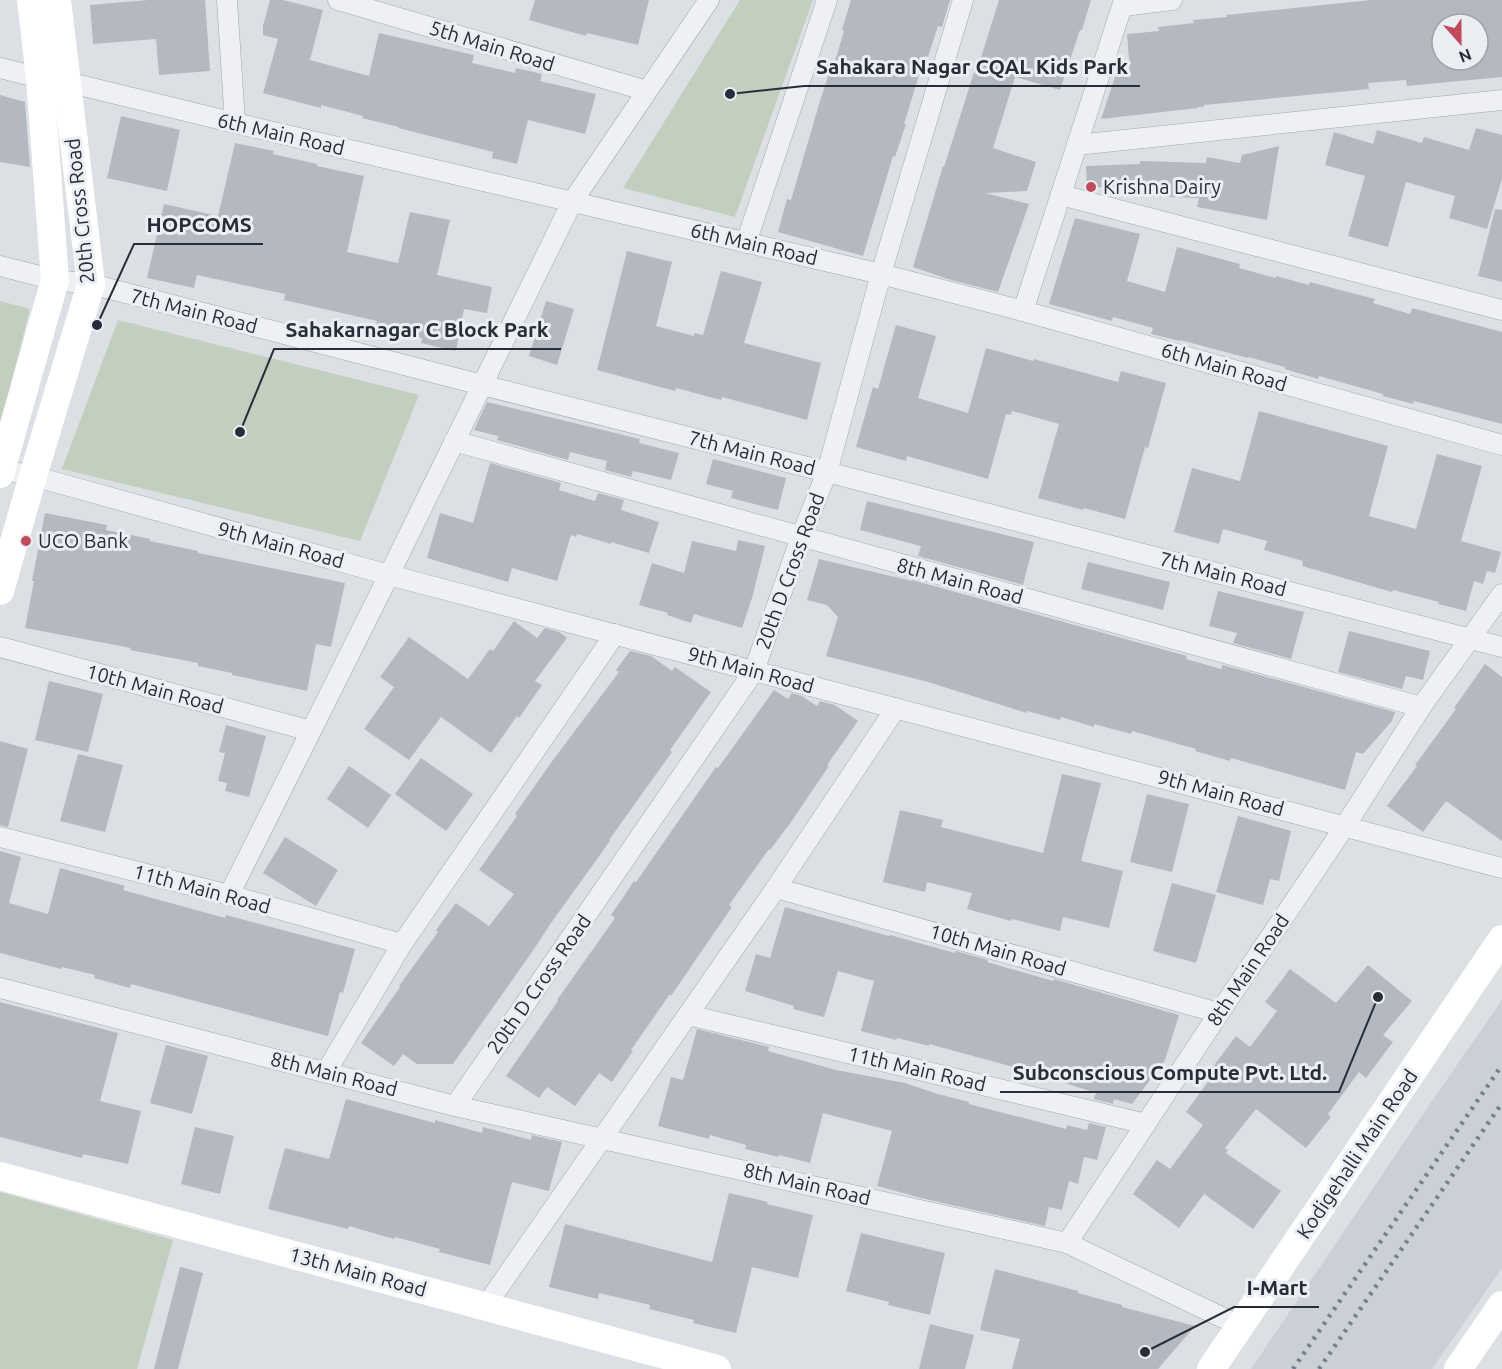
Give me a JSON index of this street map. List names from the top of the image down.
{
  "streets": {
    "street": [
      "5th Main Road",
      "6th Main Road",
      "20th Cross Road",
      "7th Main Road",
      "9th Main Road",
      "20th D Cross Road",
      "8th Main Road",
      "10th Main Road",
      "11th Main Road",
      "Kodigehalli Main Road",
      "13th Main Road"
    ]
  },
  "crossings": [
    ["6th Main Road", "20th Cross Road"],
    ["6th Main Road", "20th D Cross Road"],
    ["20th Cross Road", "7th Main Road"],
    ["20th Cross Road", "9th Main Road"],
    ["7th Main Road", "20th D Cross Road"],
    ["9th Main Road", "20th D Cross Road"],
    ["9th Main Road", "8th Main Road"],
    ["20th D Cross Road", "8th Main Road"],
    ["8th Main Road", "10th Main Road"],
    ["8th Main Road", "11th Main Road"]
  ],
  "places": [
    "Sahakara Nagar CQAL Kids Park",
    "Krishna Dairy",
    "HOPCOMS",
    "Sahakarnagar C Block Park",
    "UCO Bank",
    "Subconscious Compute Pvt. Ltd.",
    "I-Mart"
  ],
  "north": "bottom"
}
